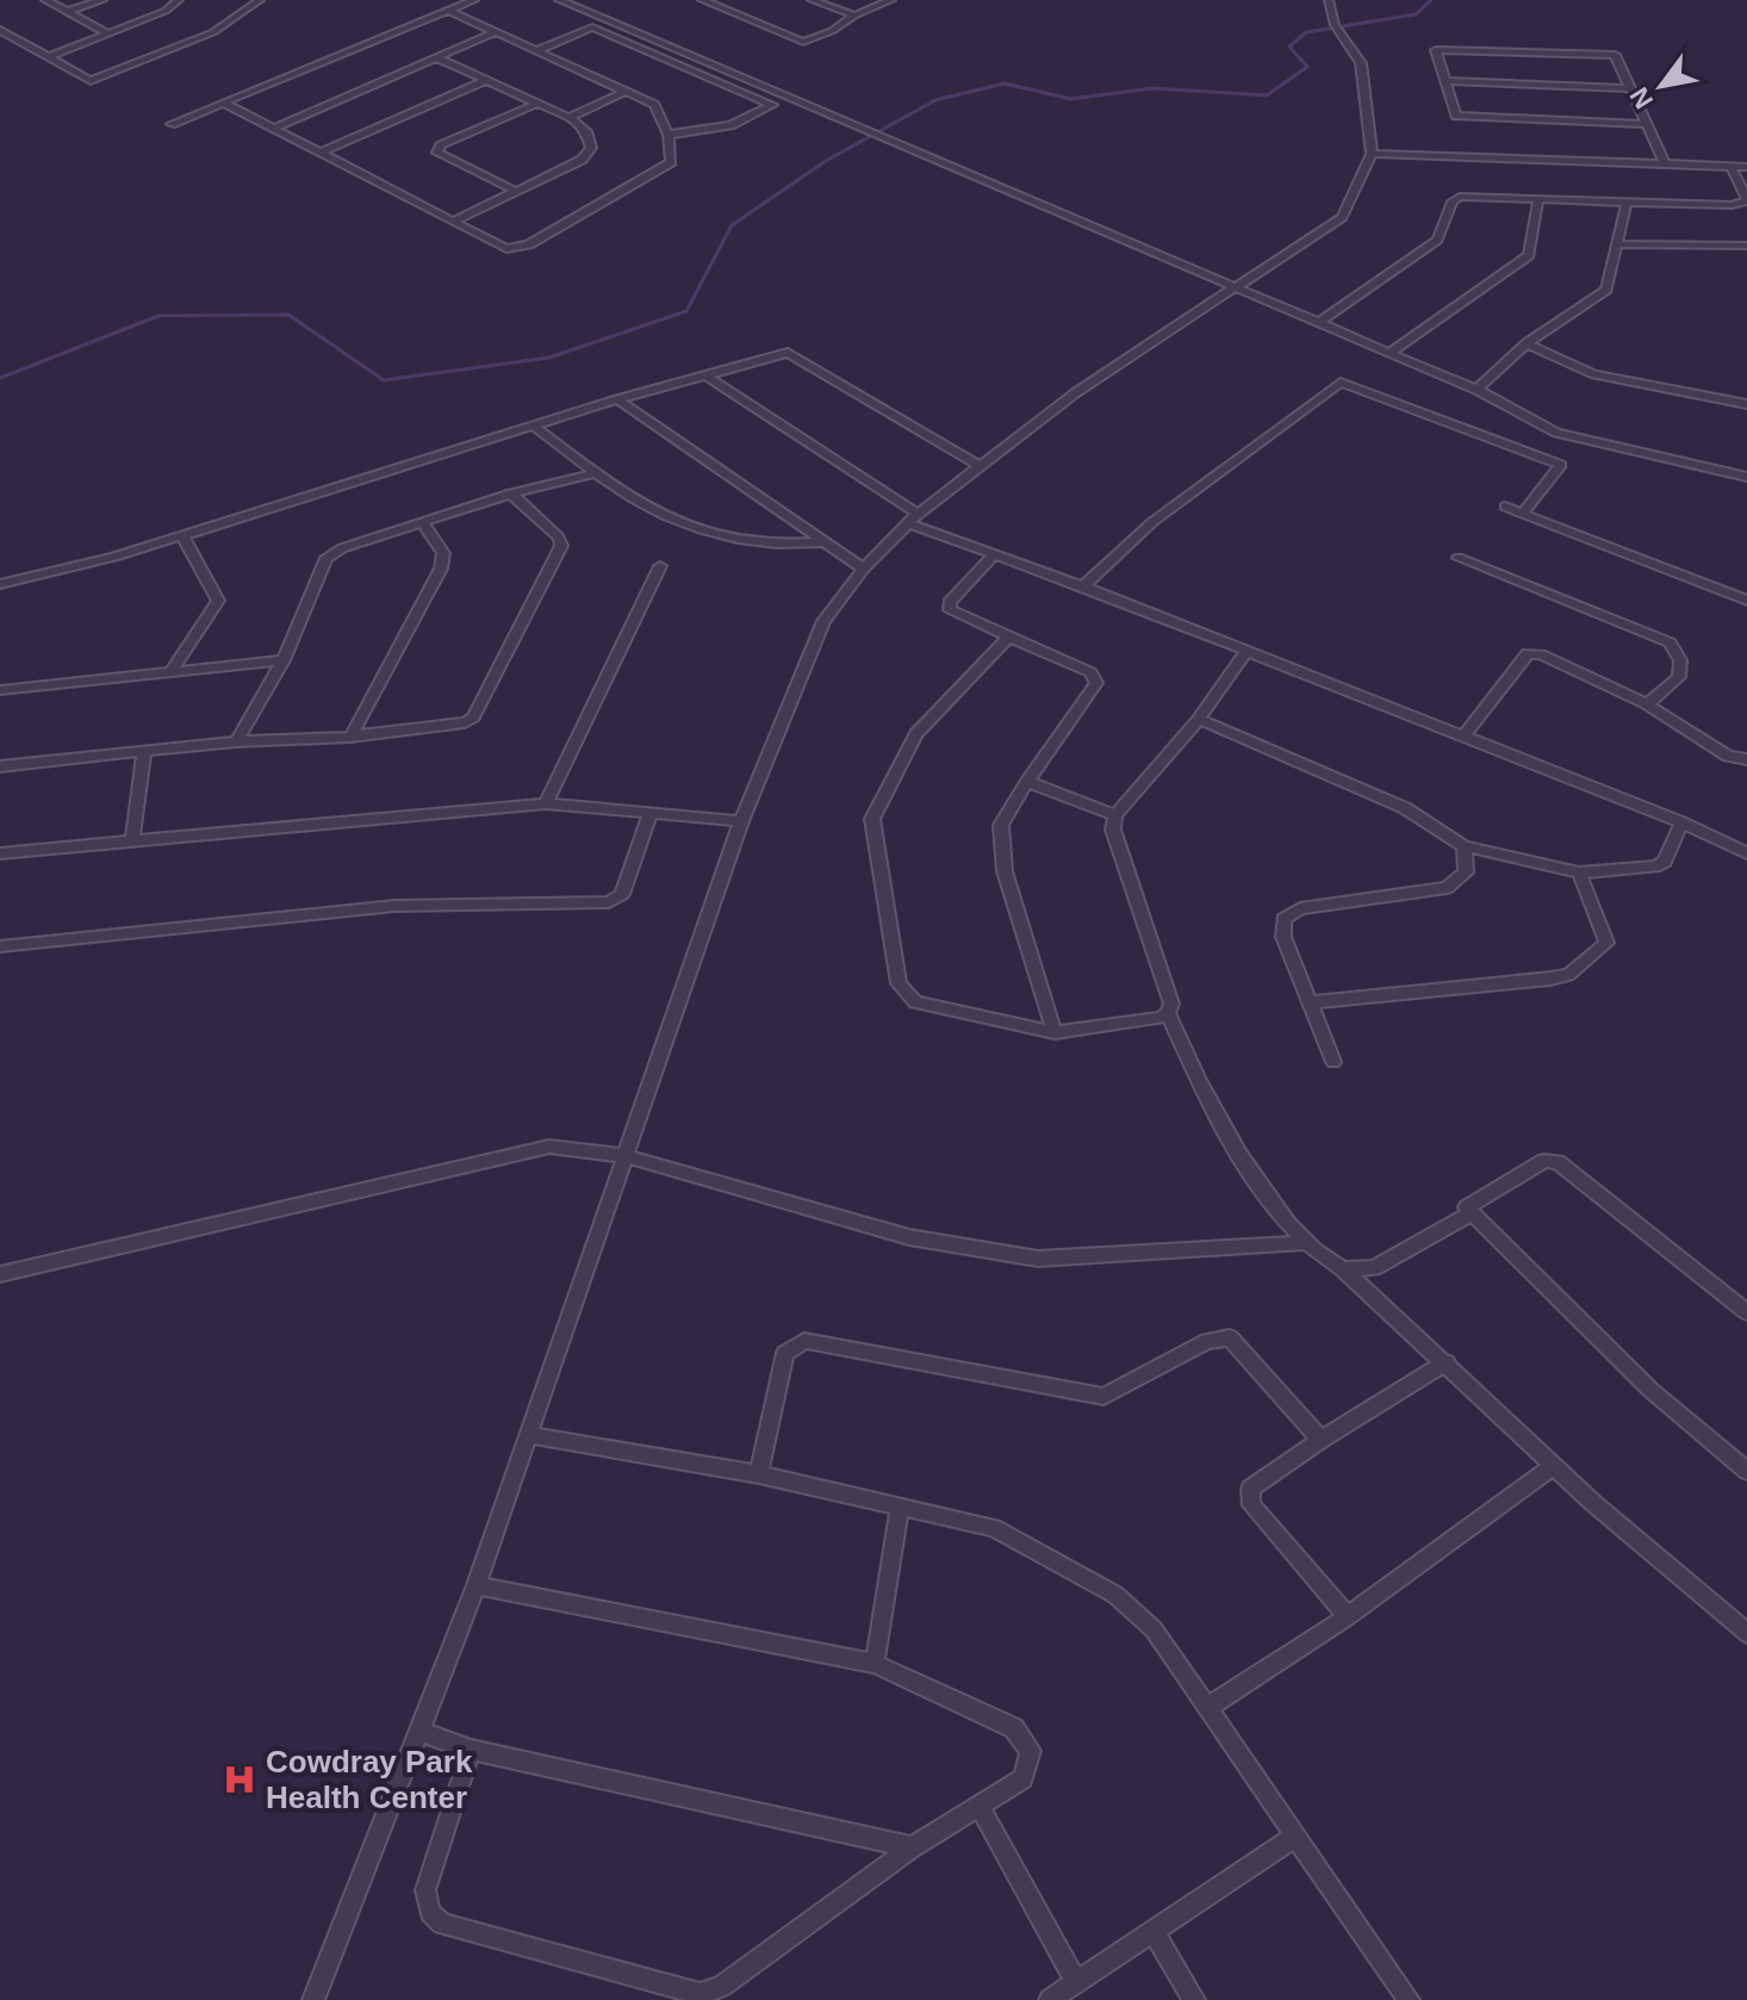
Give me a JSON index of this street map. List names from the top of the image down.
{
  "places": {
    "hospital": ["Cowdray Park Health Center"]
  },
  "north": "bottom left"
}
